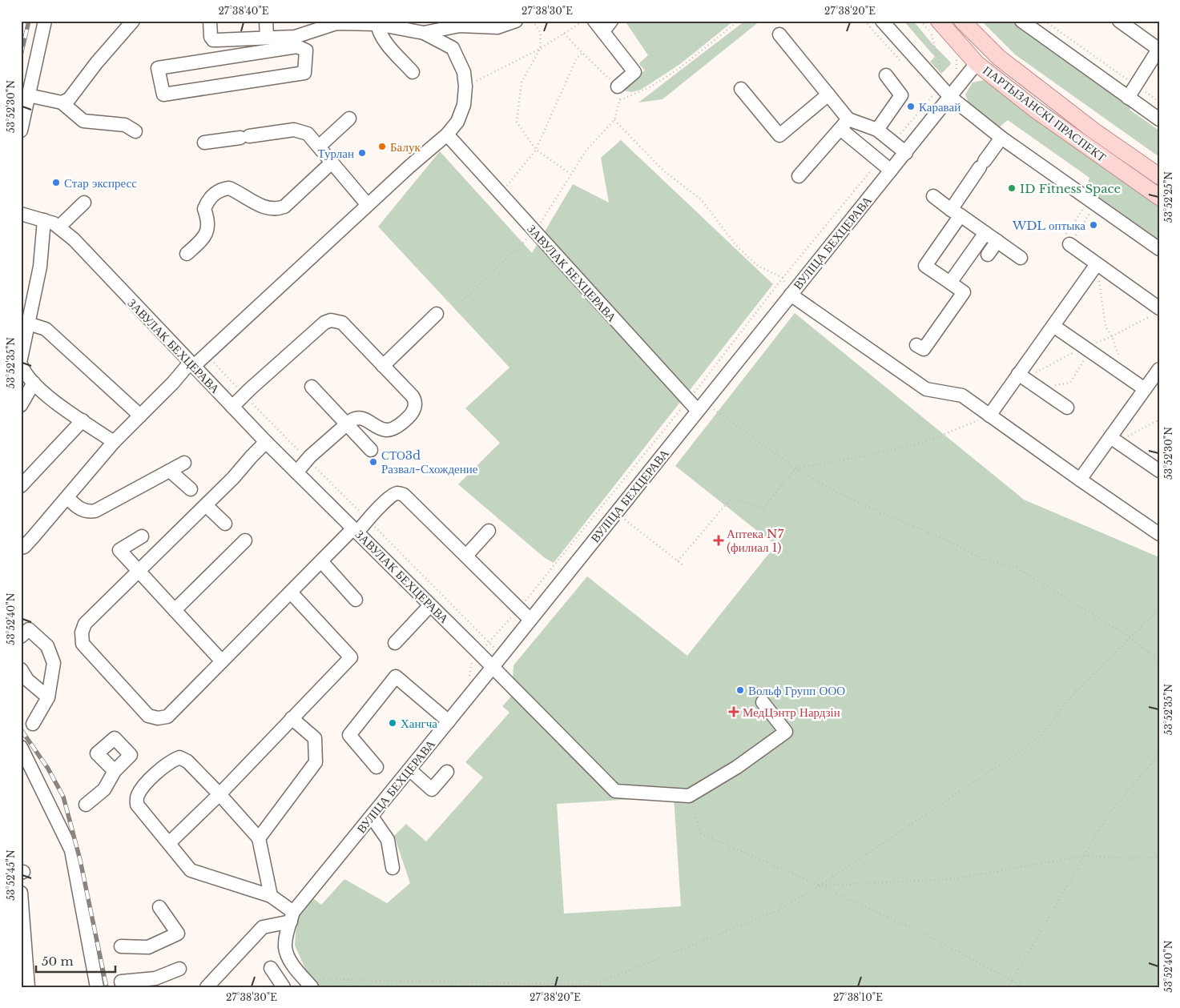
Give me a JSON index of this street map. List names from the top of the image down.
{
  "streets": {
    "main road": ["ПАРТЫЗАНСКІ ПРАСПЕКТ"],
    "street": ["ВУЛІЦА БЕХЦЕРАВА", "ЗАВУЛАК БЕХЦЕРАВА"]
  },
  "crossings": [
    ["ПАРТЫЗАНСКІ ПРАСПЕКТ", "ВУЛІЦА БЕХЦЕРАВА"],
    ["ВУЛІЦА БЕХЦЕРАВА", "ЗАВУЛАК БЕХЦЕРАВА"]
  ],
  "places": {
    "other": [
      "Каравай",
      "Балук",
      "Турлан",
      "Стар экспресс",
      "ID Fitness Space",
      "WDL оптыка",
      "СТО3d Развал-Схождение",
      "Вольф Групп ООО",
      "Хангча"
    ],
    "health": ["Аптека N7 (филиал 1)", "МедЦэнтр Нардзін"]
  },
  "scale_bar": "50 m",
  "coordinates": [
    "27°38'40\"E",
    "27°38'30\"E",
    "27°38'20\"E",
    "53°52'30\"N",
    "53°52'25\"N",
    "53°52'35\"N",
    "53°52'40\"N",
    "53°52'45\"N",
    "27°38'10\"E"
  ]
}
